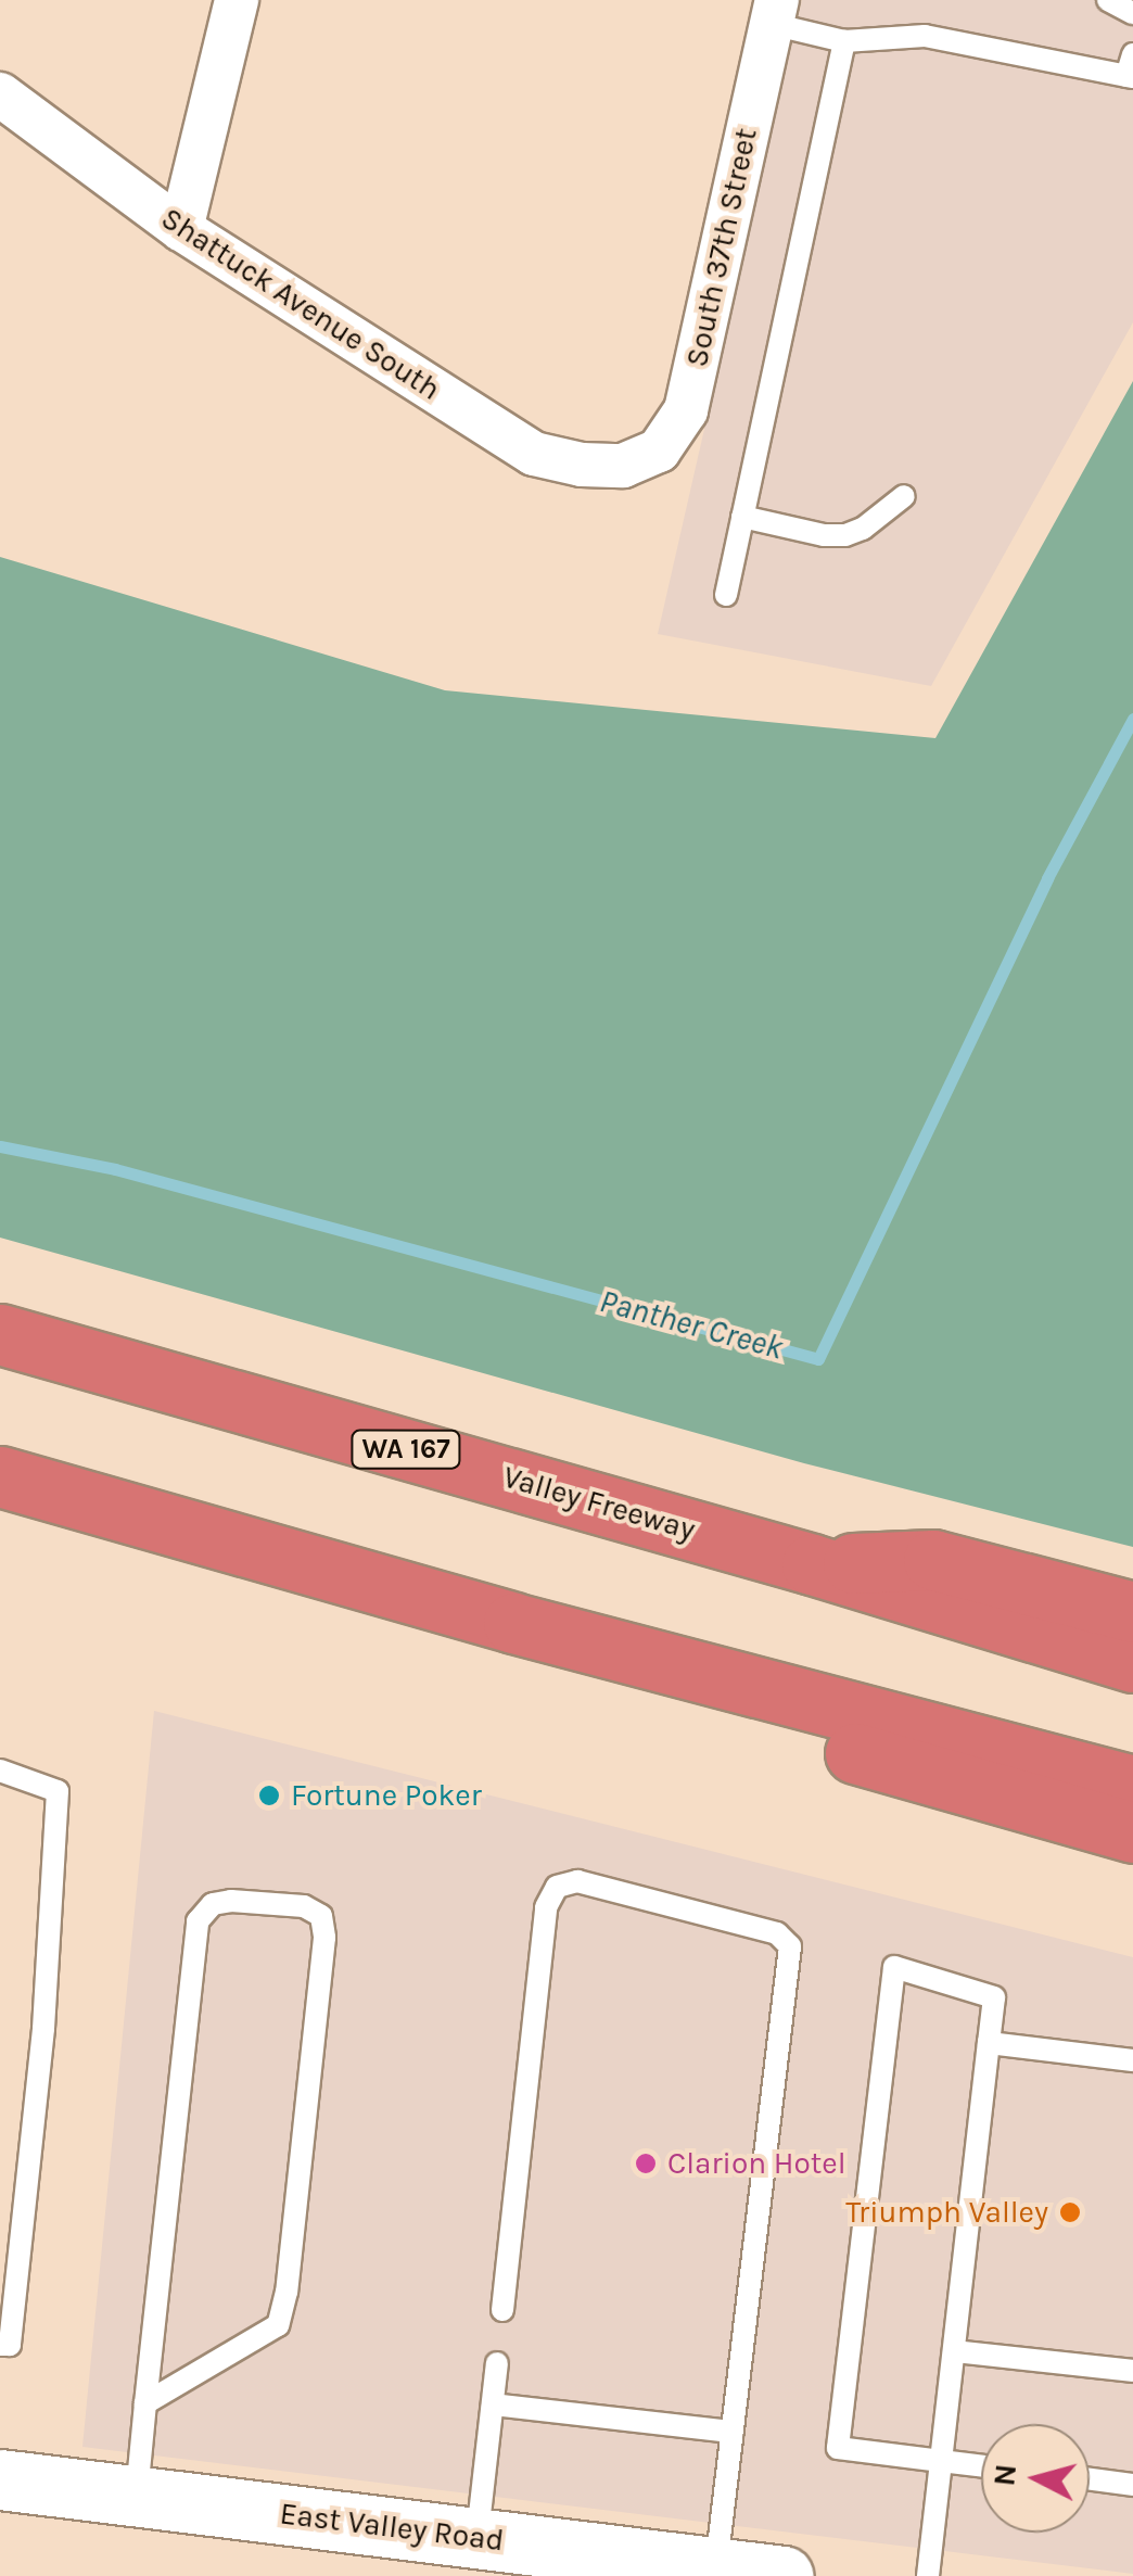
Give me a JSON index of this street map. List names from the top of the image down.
{
  "streets": {
    "highway": ["WA 167", "Valley Freeway"],
    "street": ["South 37th Street", "Shattuck Avenue South", "East Valley Road"]
  },
  "crossings": [
    ["South 37th Street", "Shattuck Avenue South"]
  ],
  "water": ["Panther Creek"],
  "places": ["Fortune Poker", "Clarion Hotel", "Triumph Valley"],
  "north": "left"
}
